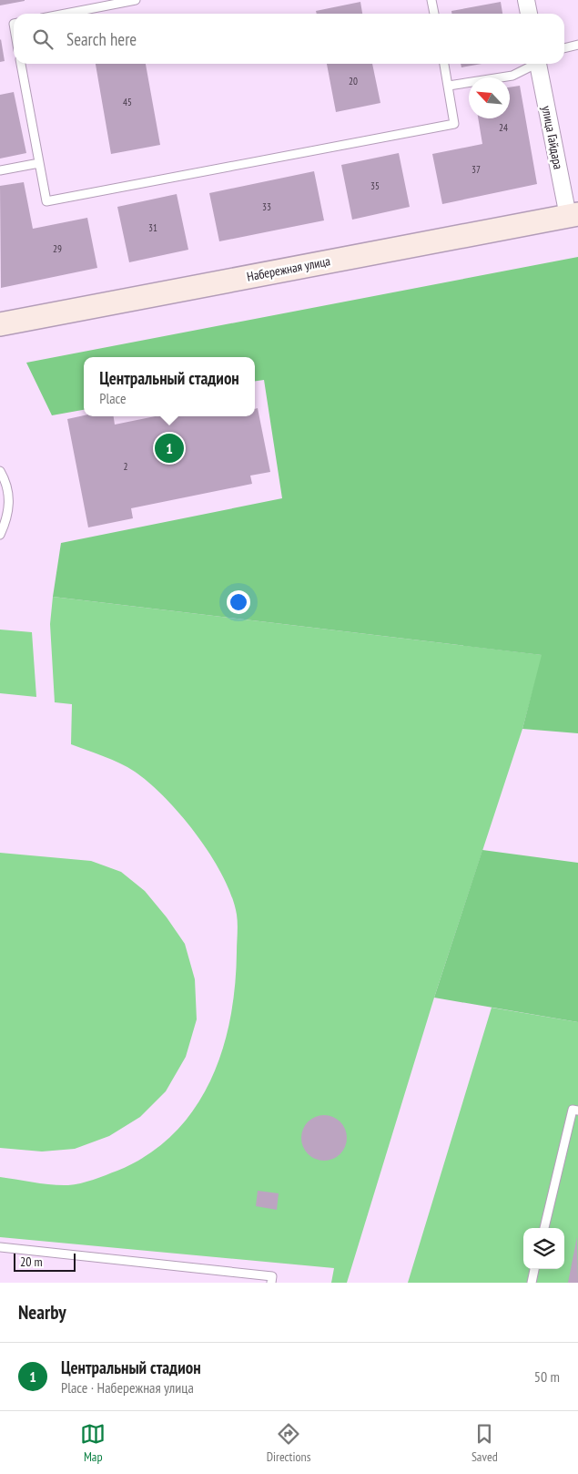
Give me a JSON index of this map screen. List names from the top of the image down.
{
  "streets": {
    "street": ["улица Гайдара", "Набережная улица"]
  },
  "crossings": [
    ["улица Гайдара", "Набережная улица"]
  ],
  "house_numbers": [
    "20",
    "45",
    "24",
    "37",
    "35",
    "33",
    "31",
    "29",
    "2"
  ],
  "scale_bar": "20 m",
  "north": "top left",
  "page": {
    "search": "Search here",
    "popup": ["Центральный стадион", "Place"],
    "pins": "1",
    "scale": "20 m",
    "heading": "Nearby",
    "list": [
      {
        "mark": "1",
        "name": "Центральный стадион",
        "note": "Place · Набережная улица",
        "value": "50 m"
      }
    ],
    "nav": ["Map", "Directions", "Saved"]
  }
}
